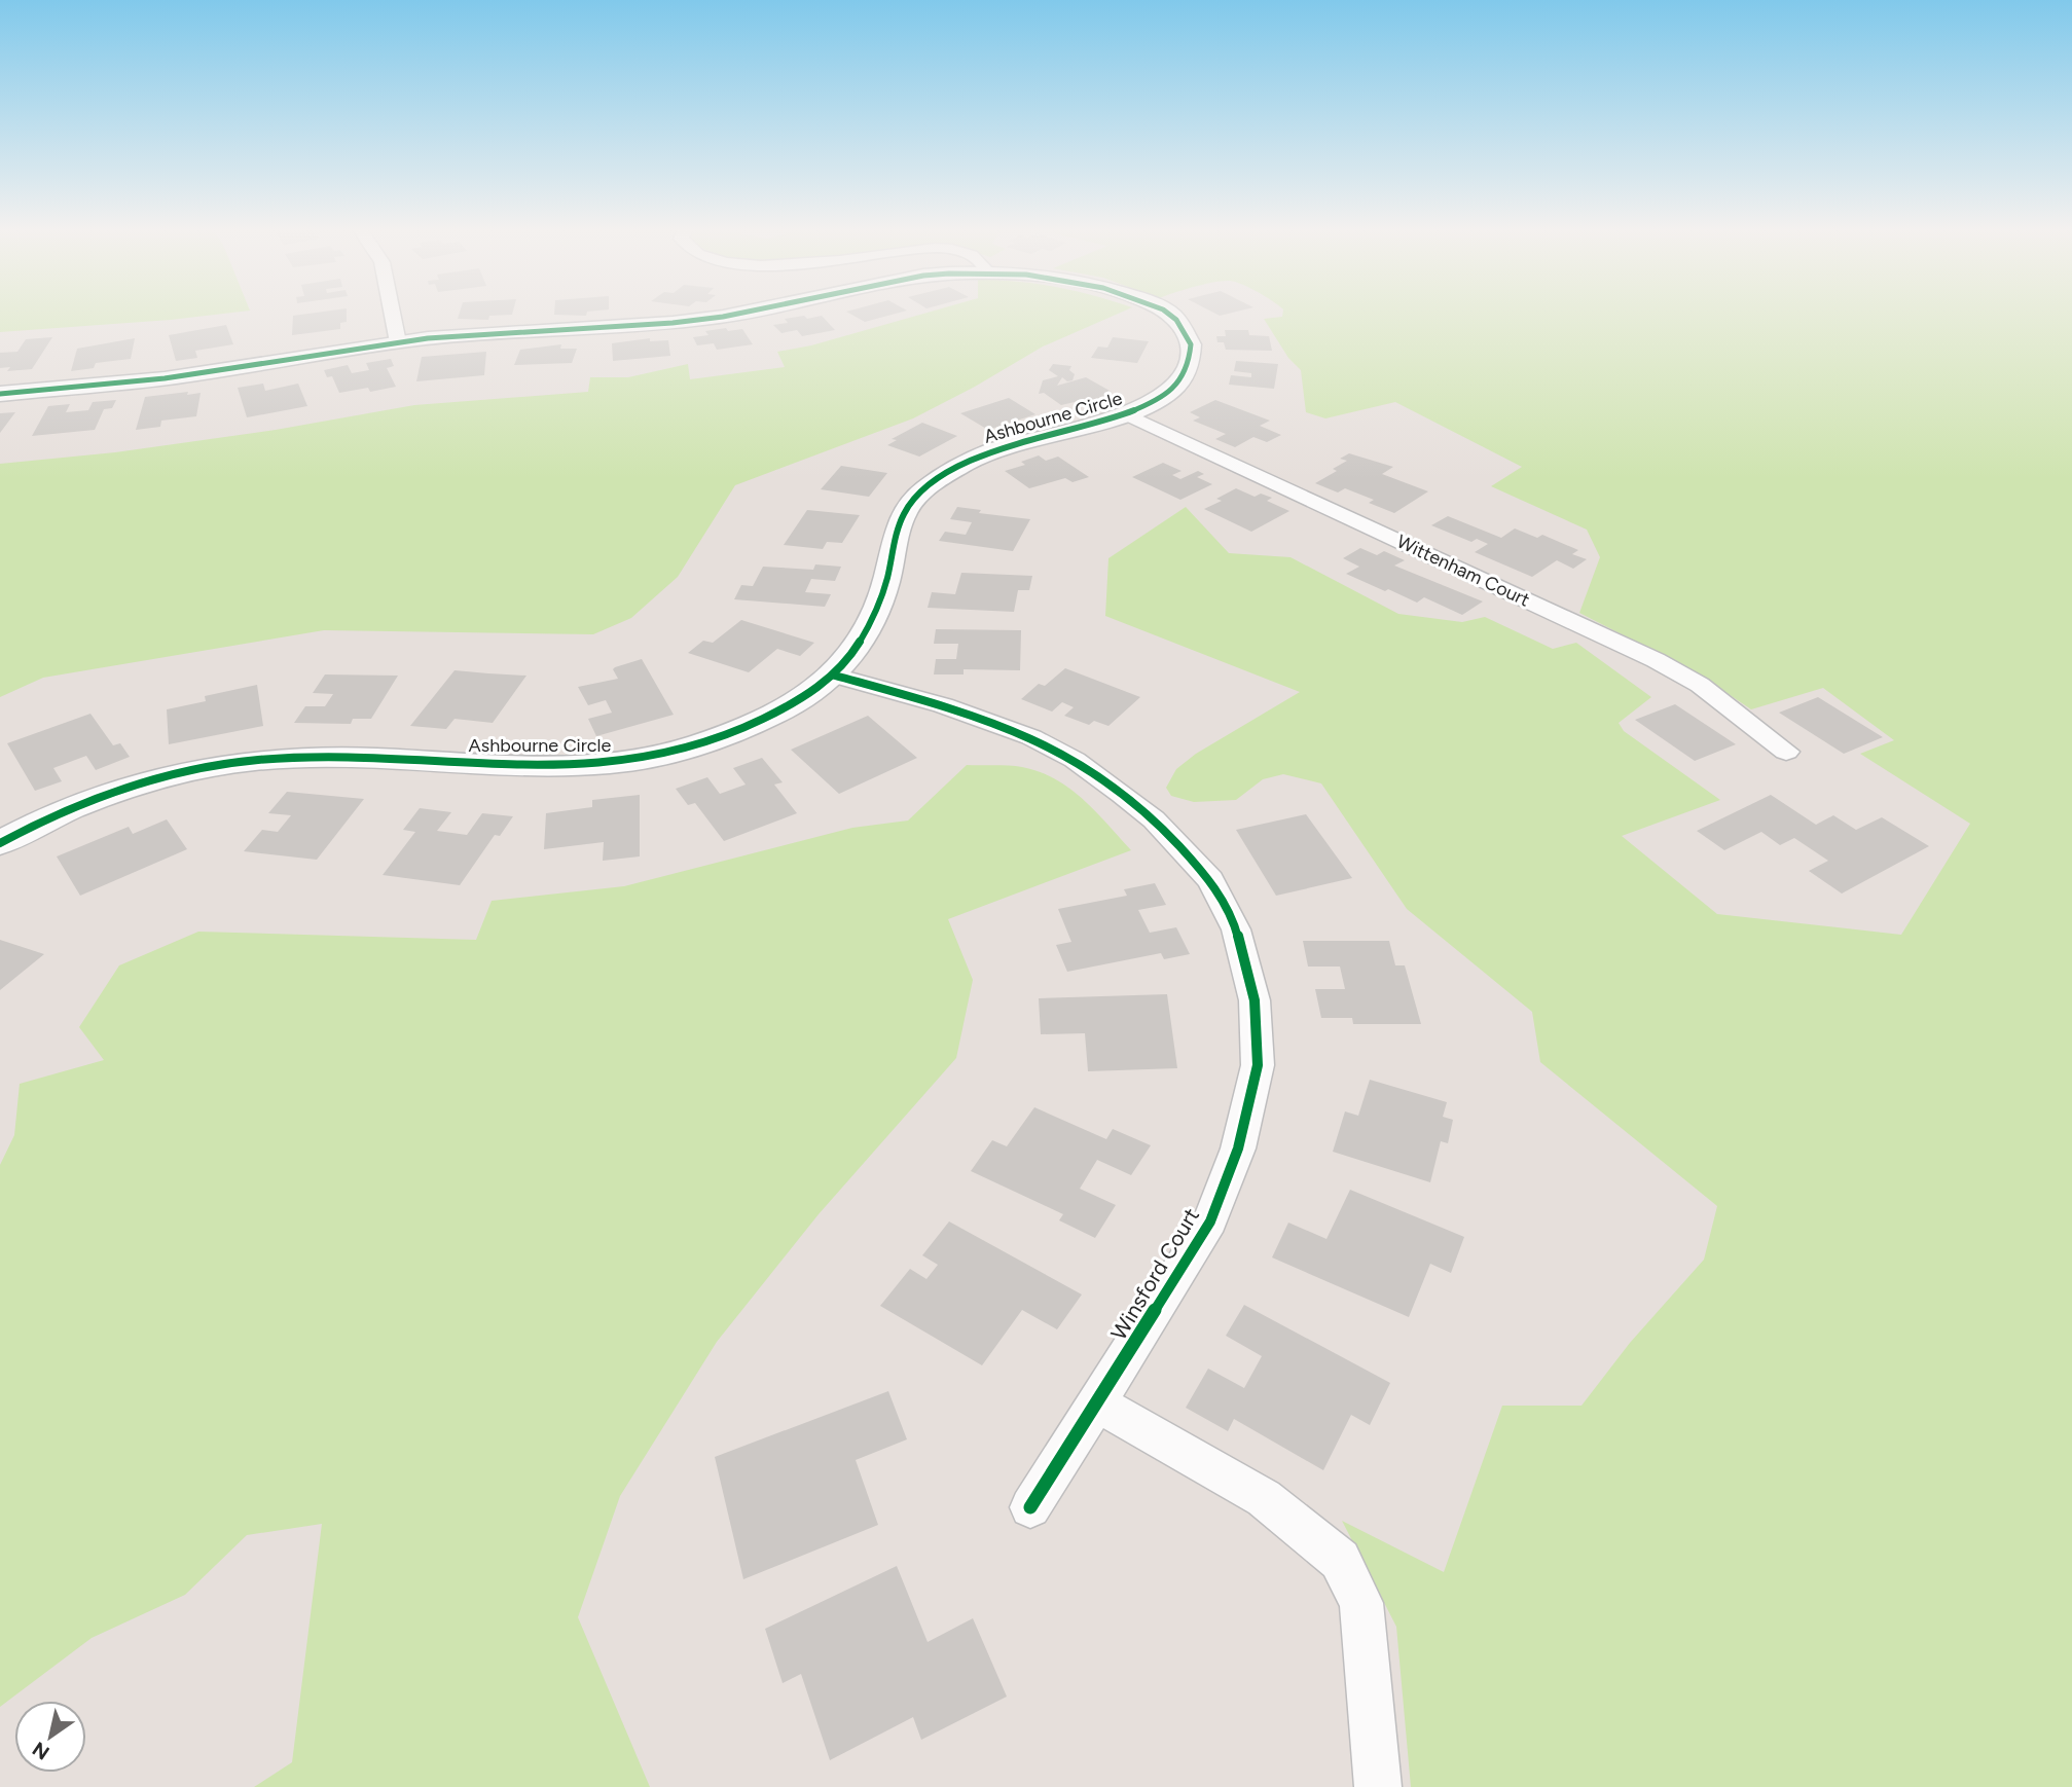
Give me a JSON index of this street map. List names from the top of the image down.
{
  "streets": {
    "street": ["Ashbourne Circle", "Wittenham Court", "Winsford Court"]
  },
  "crossings": [
    ["Ashbourne Circle", "Wittenham Court"],
    ["Ashbourne Circle", "Winsford Court"]
  ],
  "north": "bottom left"
}
